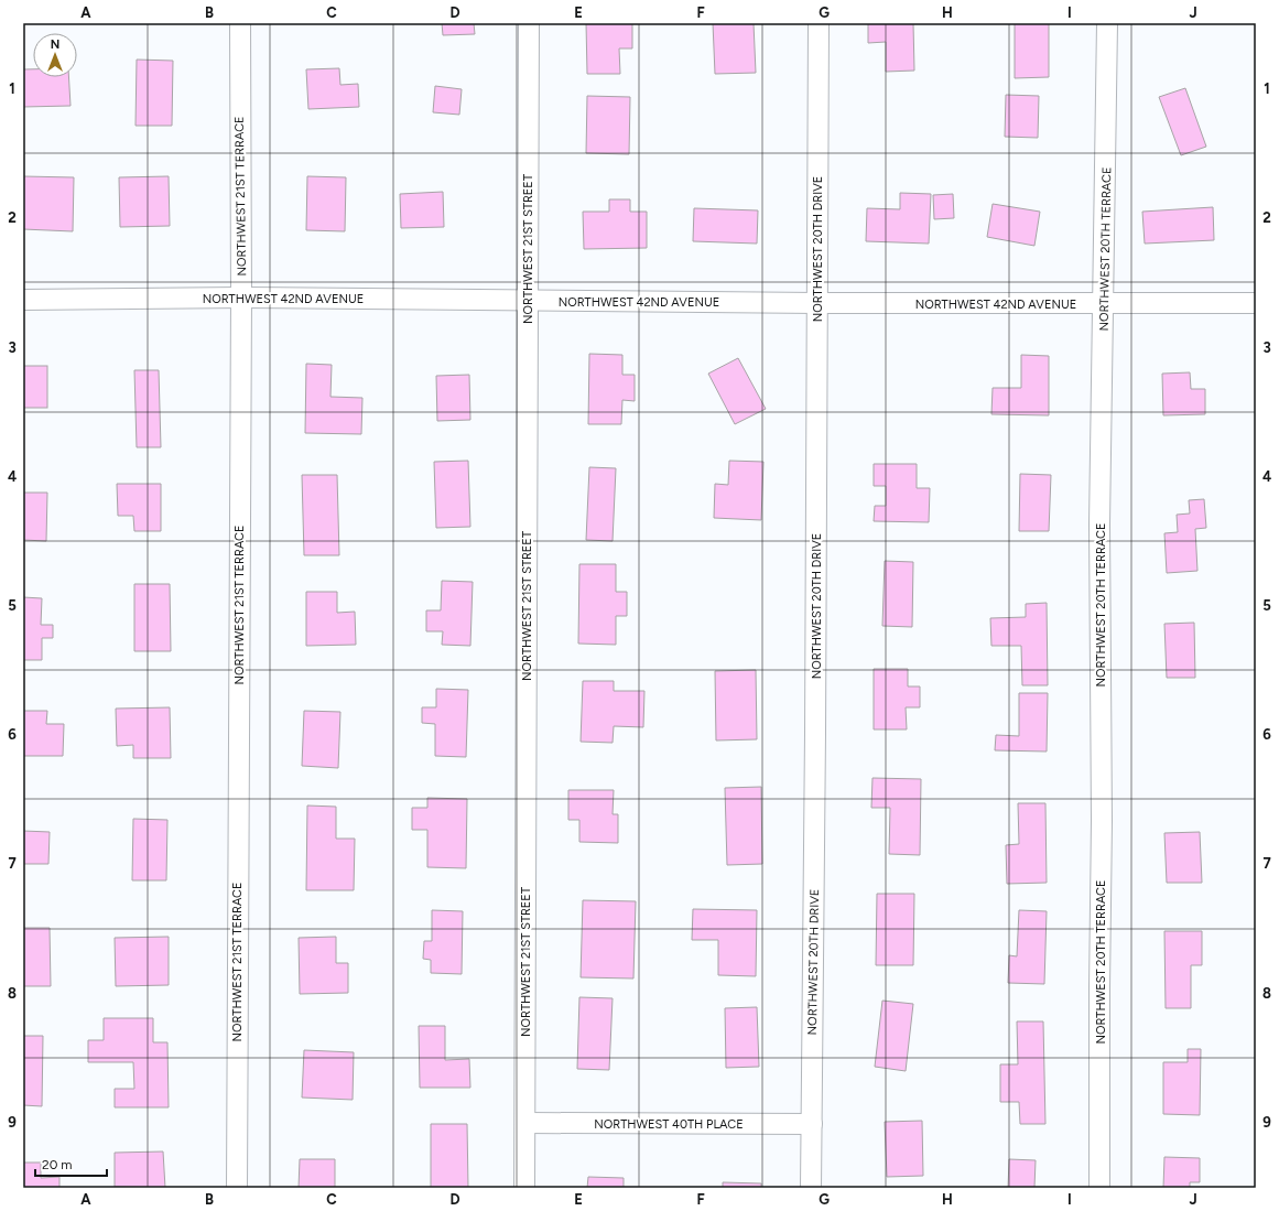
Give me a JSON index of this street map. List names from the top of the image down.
{
  "streets": {
    "street": [
      "NORTHWEST 21ST TERRACE",
      "NORTHWEST 21ST STREET",
      "NORTHWEST 20TH DRIVE",
      "NORTHWEST 20TH TERRACE",
      "NORTHWEST 42ND AVENUE",
      "NORTHWEST 40TH PLACE"
    ]
  },
  "crossings": [
    ["NORTHWEST 21ST TERRACE", "NORTHWEST 42ND AVENUE"],
    ["NORTHWEST 21ST STREET", "NORTHWEST 42ND AVENUE"],
    ["NORTHWEST 21ST STREET", "NORTHWEST 40TH PLACE"],
    ["NORTHWEST 20TH DRIVE", "NORTHWEST 42ND AVENUE"],
    ["NORTHWEST 20TH DRIVE", "NORTHWEST 40TH PLACE"],
    ["NORTHWEST 20TH TERRACE", "NORTHWEST 42ND AVENUE"]
  ],
  "scale_bar": "20 m",
  "north": "top",
  "grid": {
    "columns": [
      "A",
      "B",
      "C",
      "D",
      "E",
      "F",
      "G",
      "H",
      "I",
      "J"
    ],
    "rows": [
      "1",
      "2",
      "3",
      "4",
      "5",
      "6",
      "7",
      "8",
      "9"
    ]
  }
}
